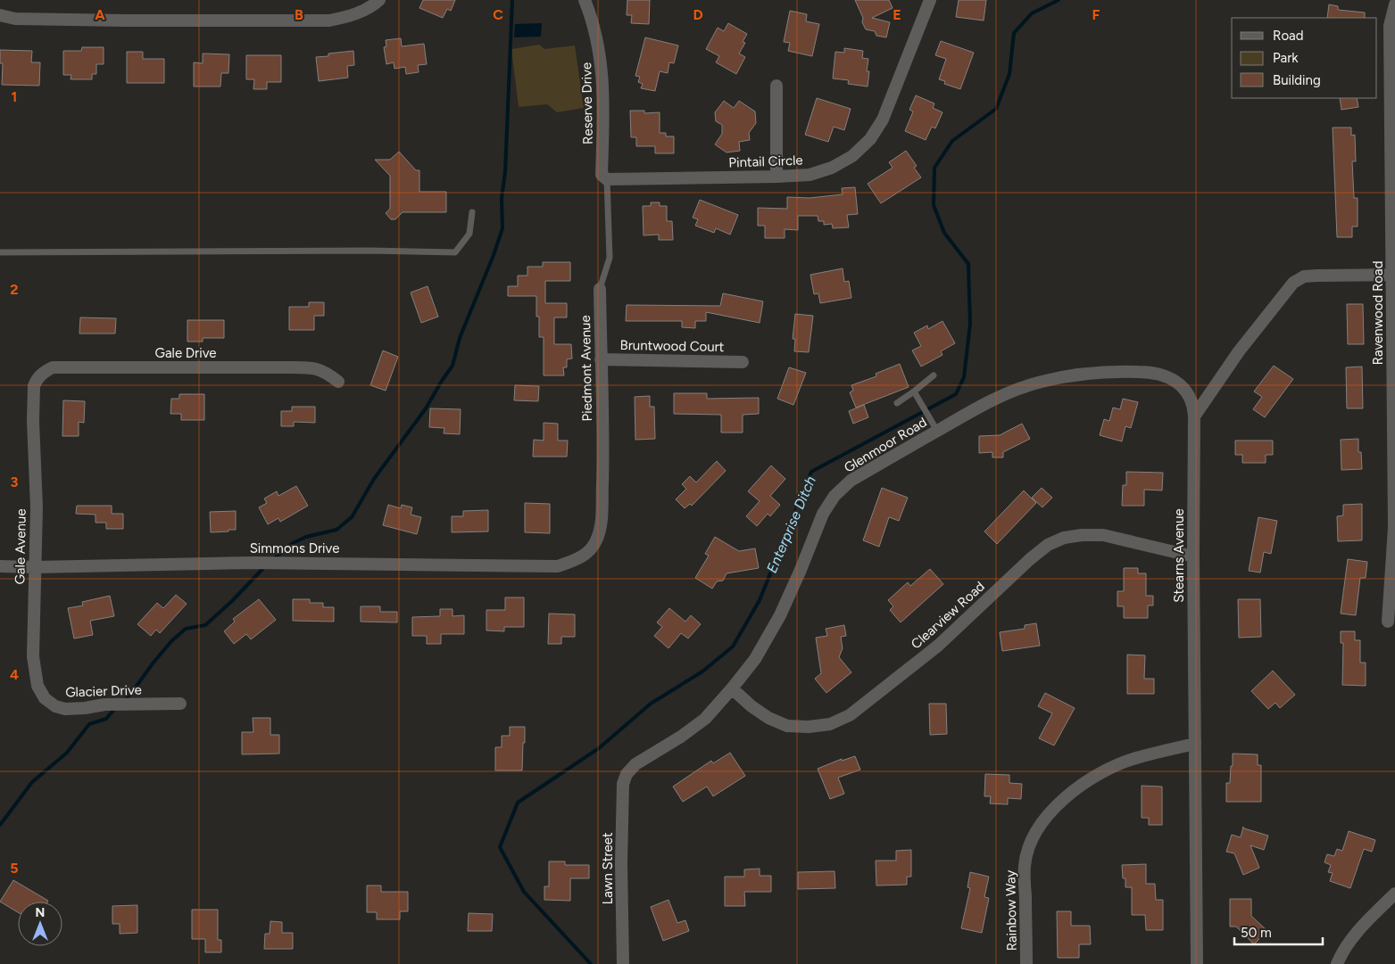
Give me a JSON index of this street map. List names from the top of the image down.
{
  "streets": {
    "street": [
      "Reserve Drive",
      "Pintail Circle",
      "Ravenwood Road",
      "Bruntwood Court",
      "Gale Drive",
      "Piedmont Avenue",
      "Glenmoor Road",
      "Gale Avenue",
      "Simmons Drive",
      "Stearns Avenue",
      "Clearview Road",
      "Glacier Drive",
      "Lawn Street",
      "Rainbow Way"
    ]
  },
  "crossings": [
    ["Reserve Drive", "Pintail Circle"],
    ["Reserve Drive", "Piedmont Avenue"],
    ["Pintail Circle", "Piedmont Avenue"],
    ["Bruntwood Court", "Piedmont Avenue"],
    ["Gale Drive", "Gale Avenue"],
    ["Piedmont Avenue", "Simmons Drive"],
    ["Glenmoor Road", "Stearns Avenue"],
    ["Glenmoor Road", "Clearview Road"],
    ["Glenmoor Road", "Lawn Street"],
    ["Gale Avenue", "Simmons Drive"],
    ["Gale Avenue", "Glacier Drive"],
    ["Stearns Avenue", "Clearview Road"],
    ["Stearns Avenue", "Rainbow Way"]
  ],
  "water": ["Enterprise Ditch"],
  "legend": ["Road", "Park", "Building"],
  "scale_bar": "50 m",
  "north": "top",
  "grid": {
    "columns": [
      "A",
      "B",
      "C",
      "D",
      "E",
      "F"
    ],
    "rows": [
      "1",
      "2",
      "3",
      "4",
      "5"
    ]
  }
}
